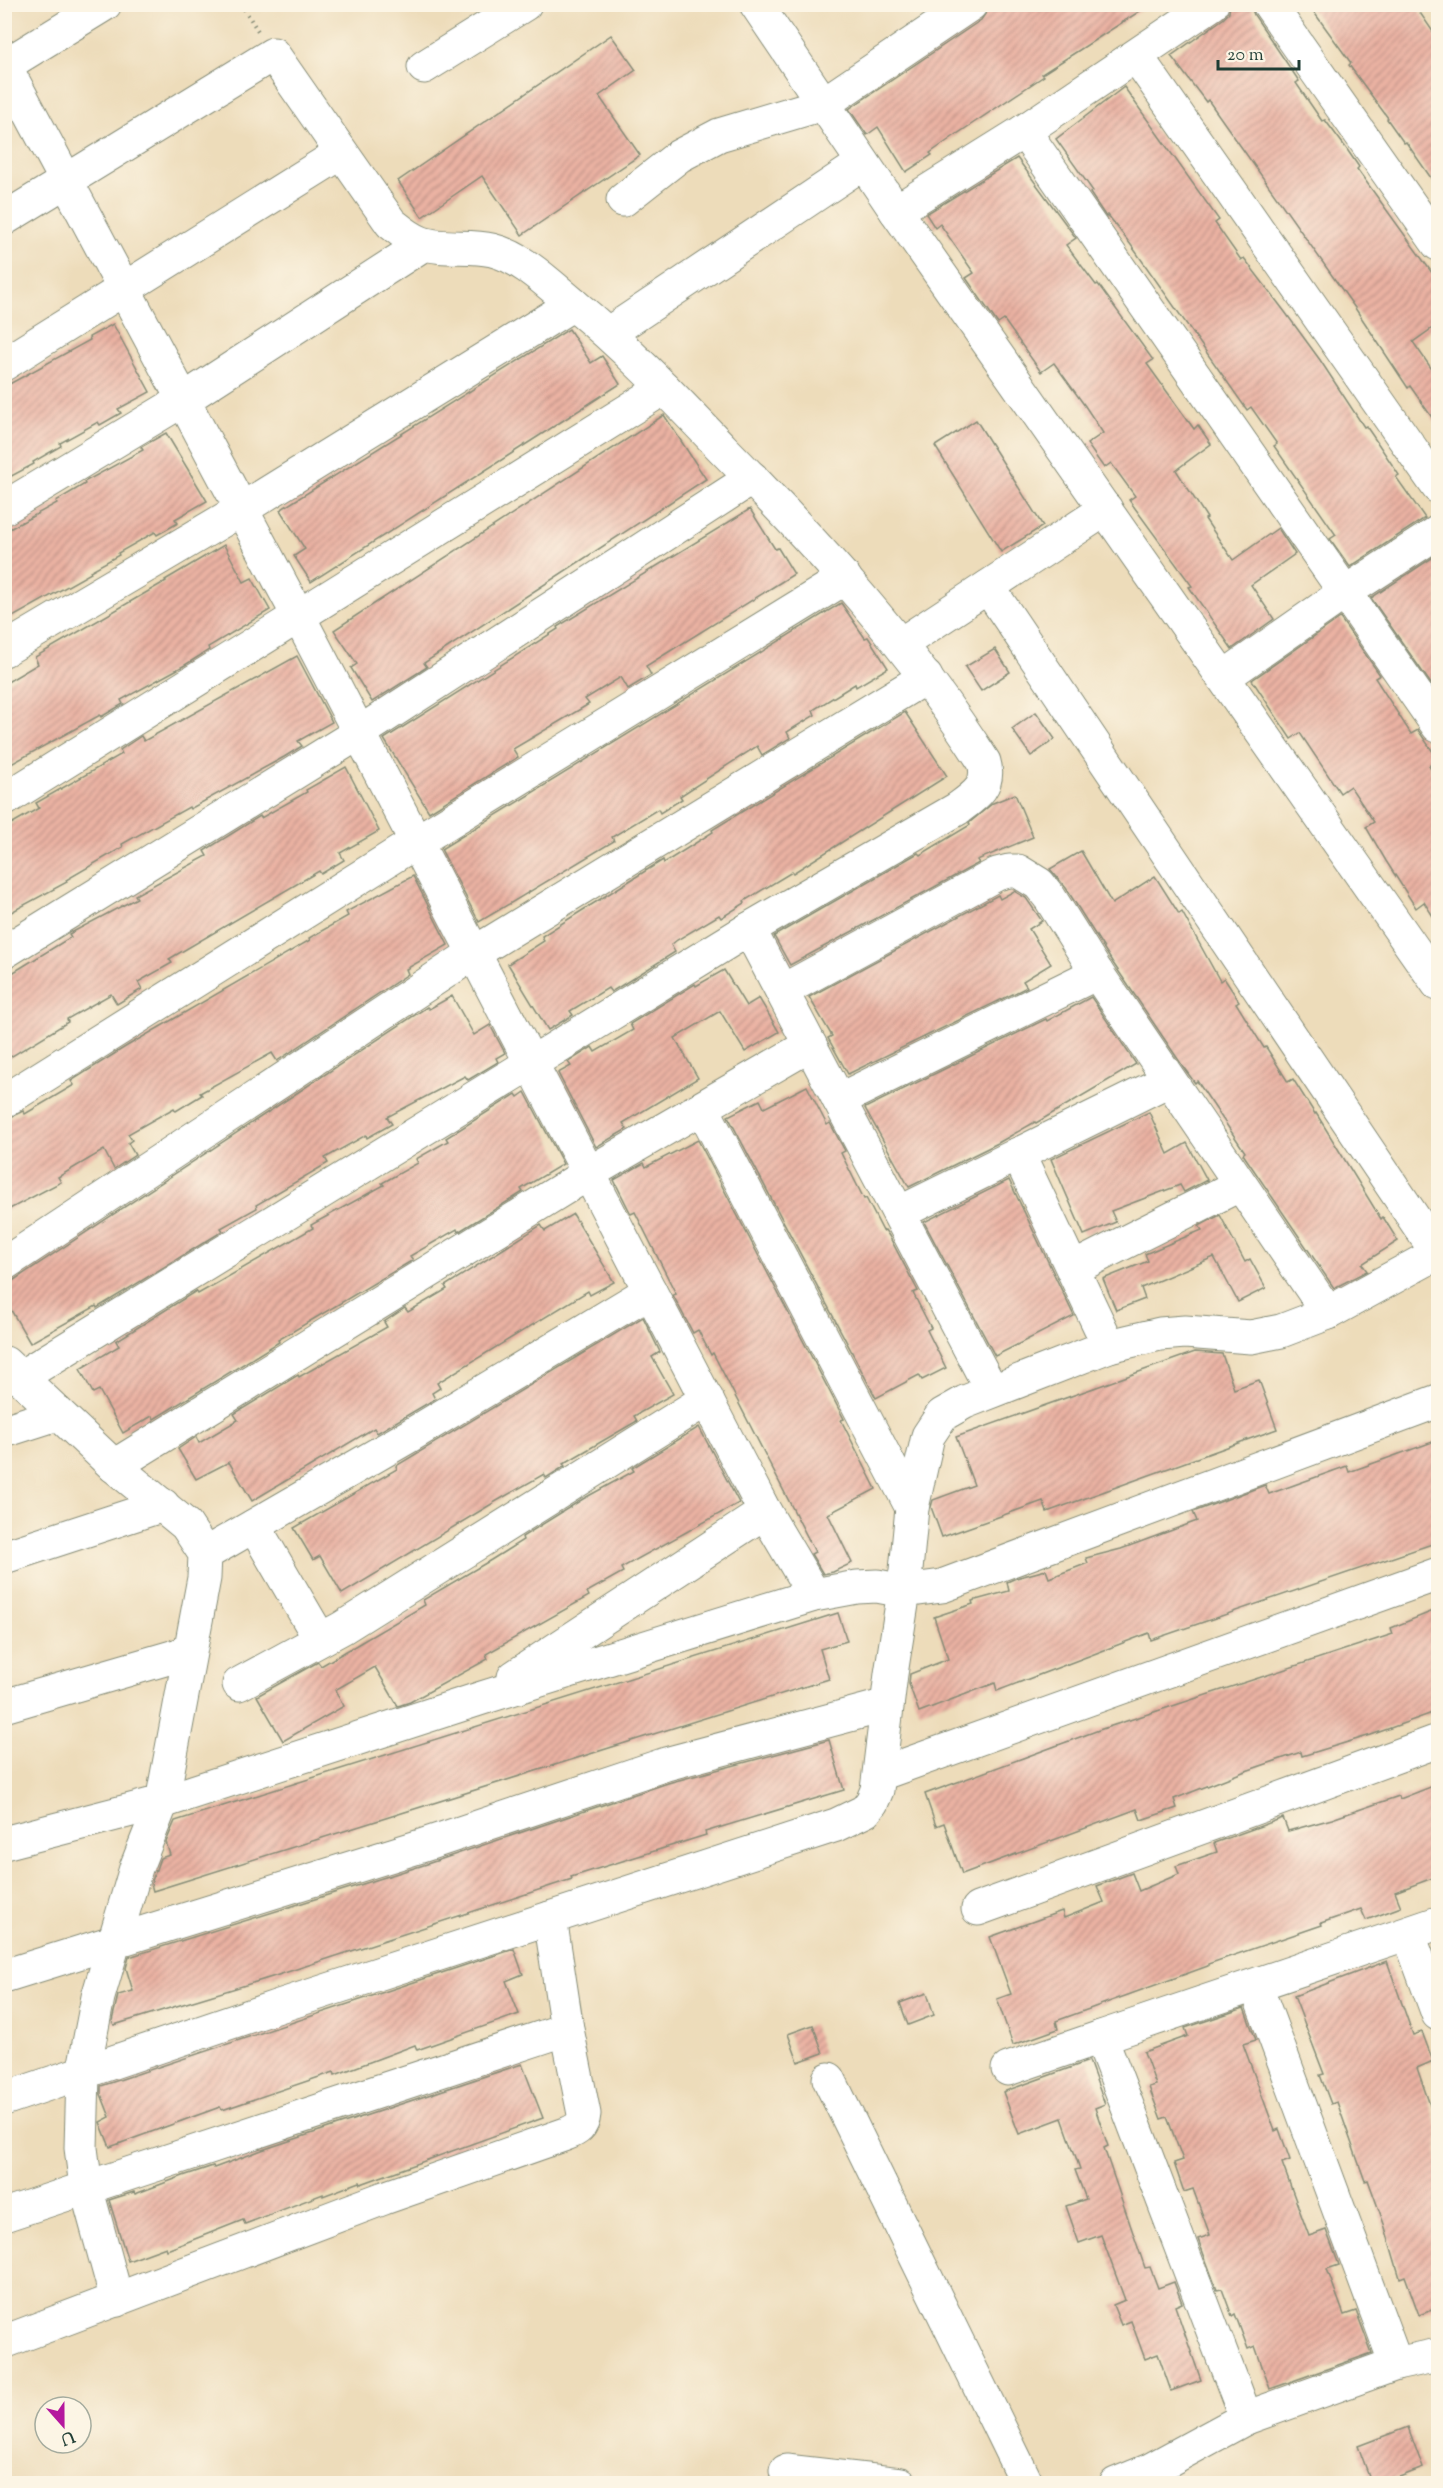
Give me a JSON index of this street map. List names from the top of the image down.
{
  "scale_bar": "20 m",
  "north": "bottom"
}
